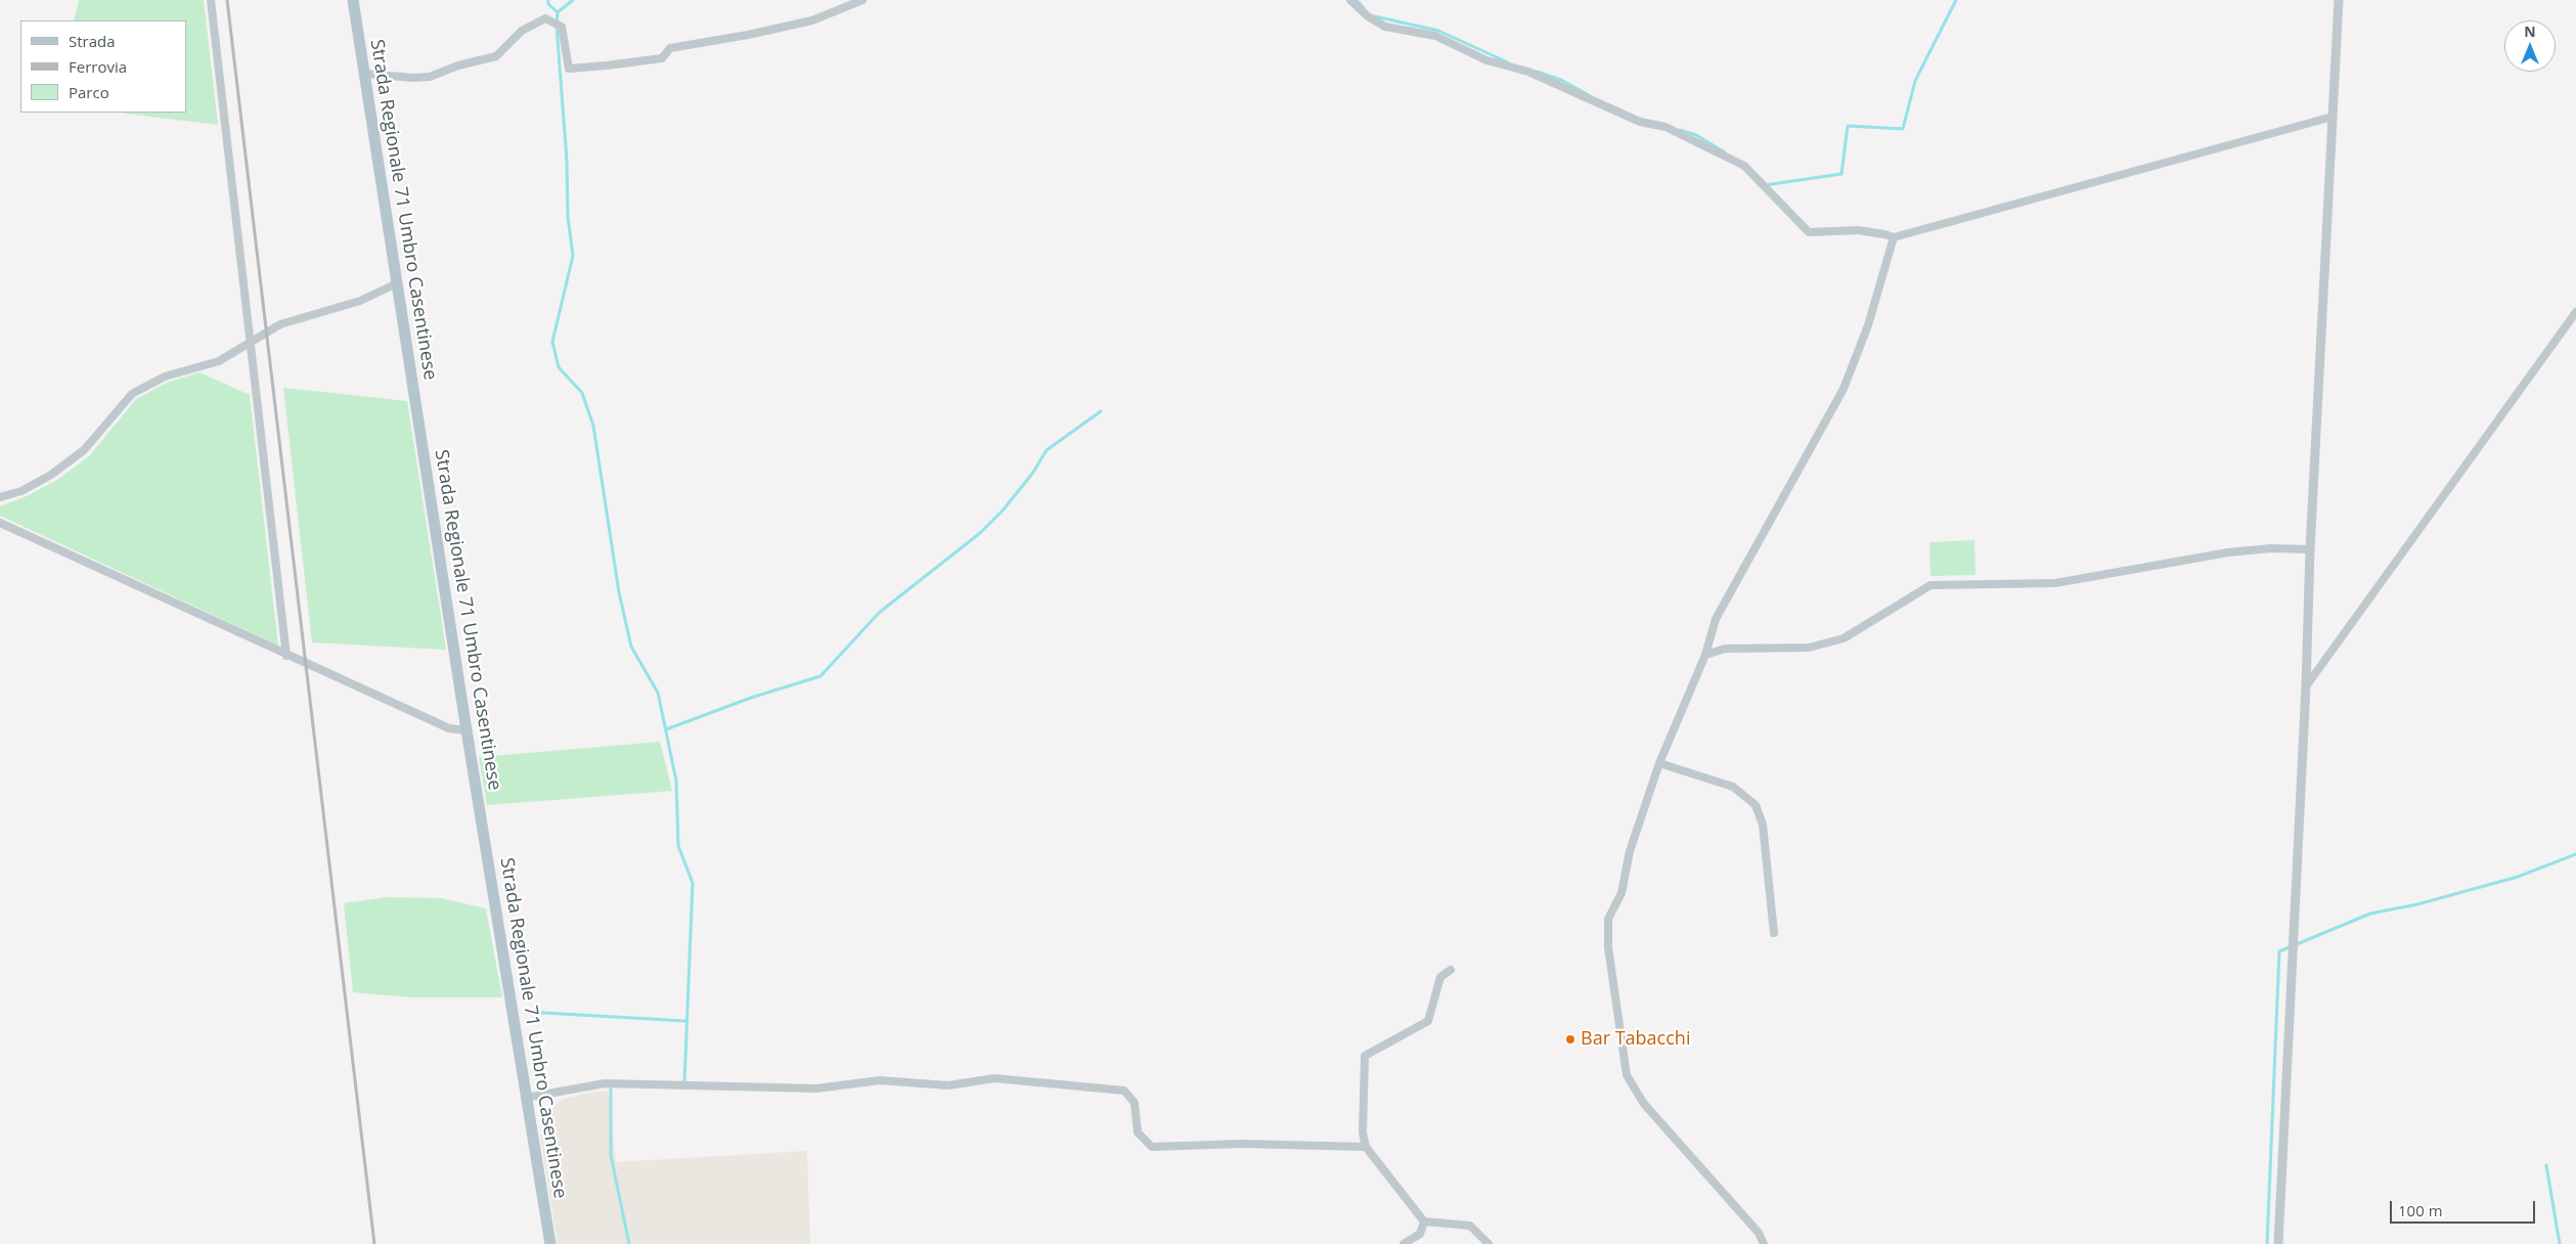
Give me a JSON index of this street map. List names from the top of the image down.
{
  "streets": {
    "main road": ["Strada Regionale 71 Umbro Casentinese"]
  },
  "places": ["Bar Tabacchi"],
  "legend": ["Strada", "Ferrovia", "Parco"],
  "scale_bar": "100 m",
  "north": "top"
}
